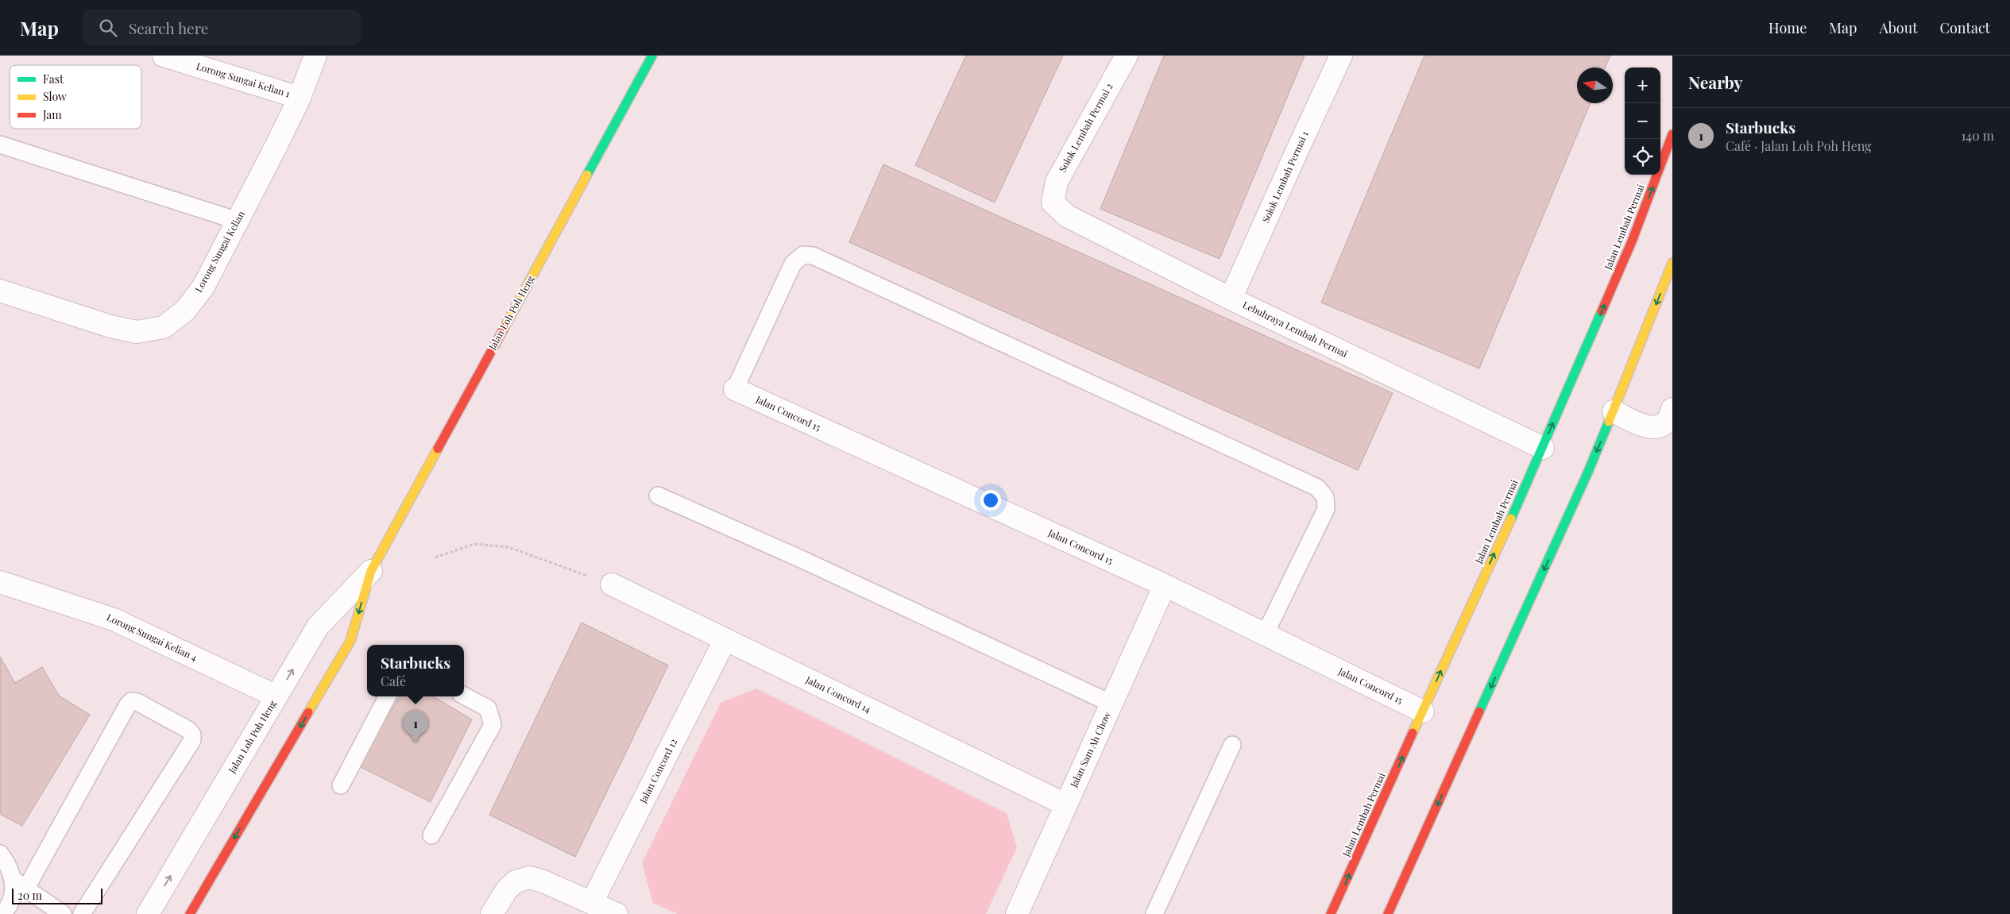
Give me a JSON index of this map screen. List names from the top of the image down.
{
  "streets": {
    "main road": ["Jalan Lembah Permai", "Jalan Loh Poh Heng"],
    "street": [
      "Lorong Sungai Kelian 1",
      "Solok Lembah Permai 2",
      "Solok Lembah Permai 1",
      "Lorong Sungai Kelian",
      "Lebuhraya Lembah Permai",
      "Jalan Concord 15",
      "Lorong Sungai Kelian 4",
      "Jalan Concord 14",
      "Jalan Sam Ah Chow",
      "Jalan Concord 12"
    ]
  },
  "crossings": [
    ["Lorong Sungai Kelian 1", "Lorong Sungai Kelian"],
    ["Solok Lembah Permai 2", "Lebuhraya Lembah Permai"],
    ["Solok Lembah Permai 1", "Lebuhraya Lembah Permai"],
    ["Jalan Lembah Permai", "Lebuhraya Lembah Permai"],
    ["Jalan Lembah Permai", "Jalan Concord 15"],
    ["Jalan Loh Poh Heng", "Lorong Sungai Kelian 4"],
    ["Jalan Concord 15", "Jalan Sam Ah Chow"],
    ["Jalan Concord 14", "Jalan Sam Ah Chow"],
    ["Jalan Concord 14", "Jalan Concord 12"]
  ],
  "legend": ["Fast", "Slow", "Jam"],
  "scale_bar": "20 m",
  "north": "left",
  "page": {
    "header": "Map",
    "search": "Search here",
    "nav": [
      "Home",
      "Map",
      "About",
      "Contact"
    ],
    "heading": "Nearby",
    "map_buttons": ["+", "−"],
    "list": [
      {
        "mark": "1",
        "name": "Starbucks",
        "note": "Café · Jalan Loh Poh Heng",
        "value": "140 m"
      }
    ],
    "popup": ["Starbucks", "Café"],
    "pins": "1",
    "scale": "20 m"
  }
}
